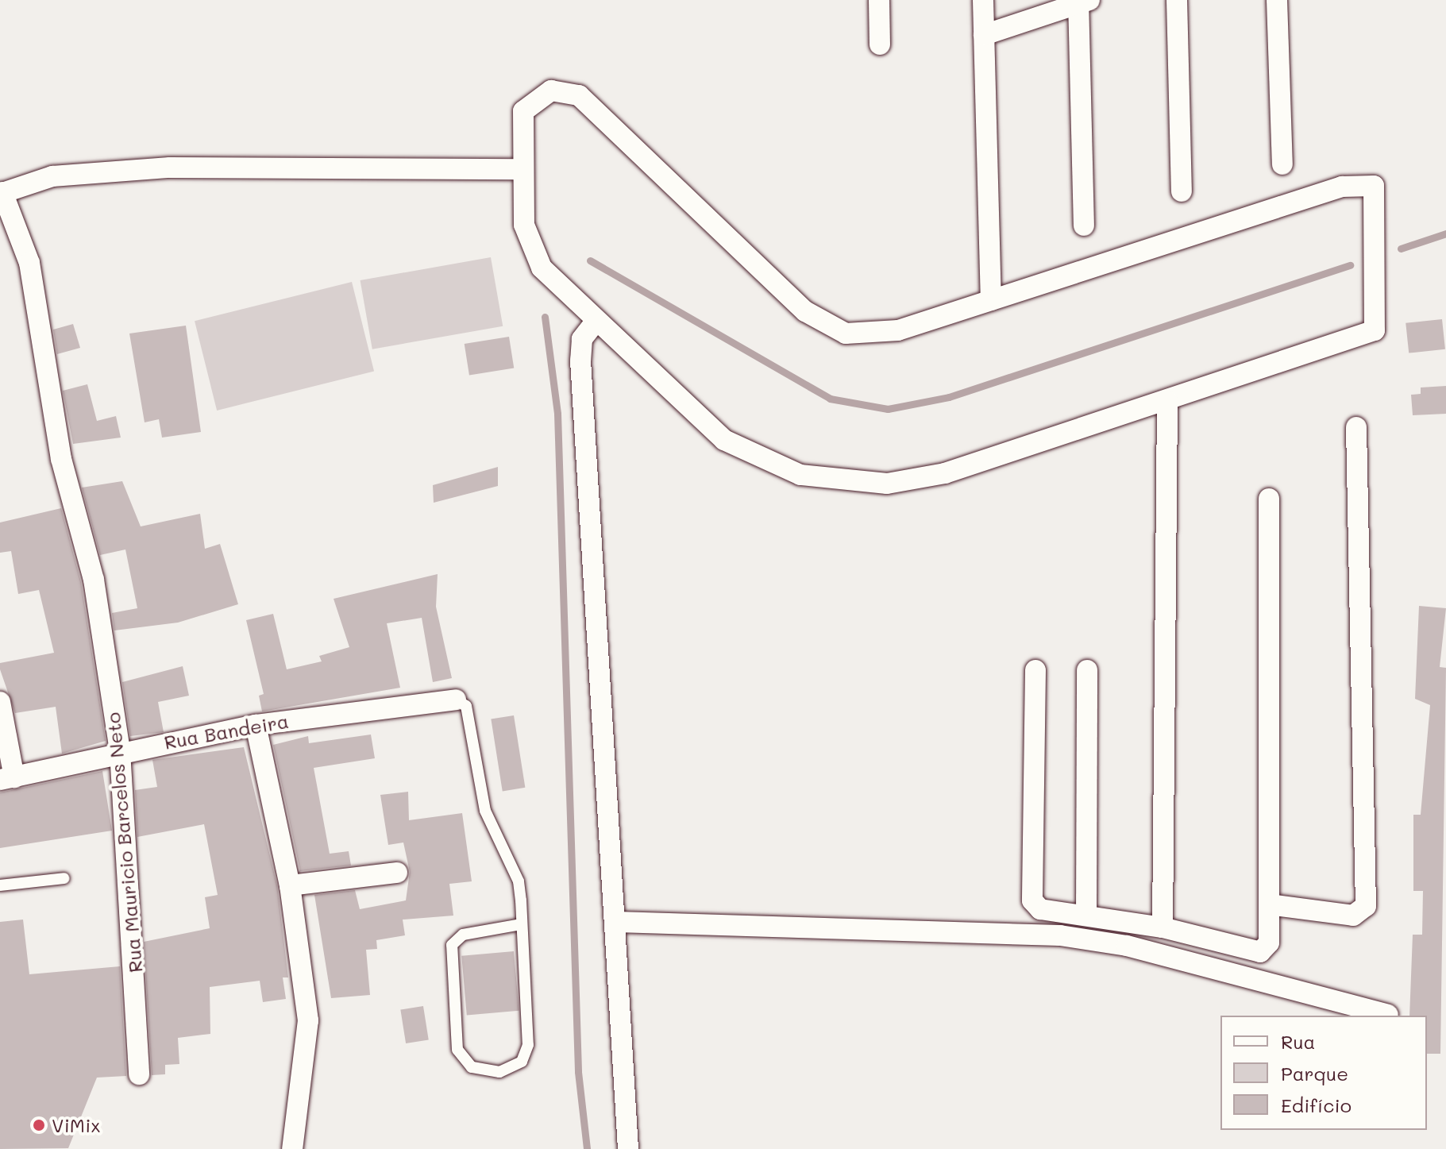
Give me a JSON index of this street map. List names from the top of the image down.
{
  "streets": {
    "street": ["Rua Bandeira", "Rua Mauricio Barcelos Neto"]
  },
  "crossings": [
    ["Rua Bandeira", "Rua Mauricio Barcelos Neto"]
  ],
  "places": ["ViMix"],
  "legend": ["Rua", "Parque", "Edifício"]
}
